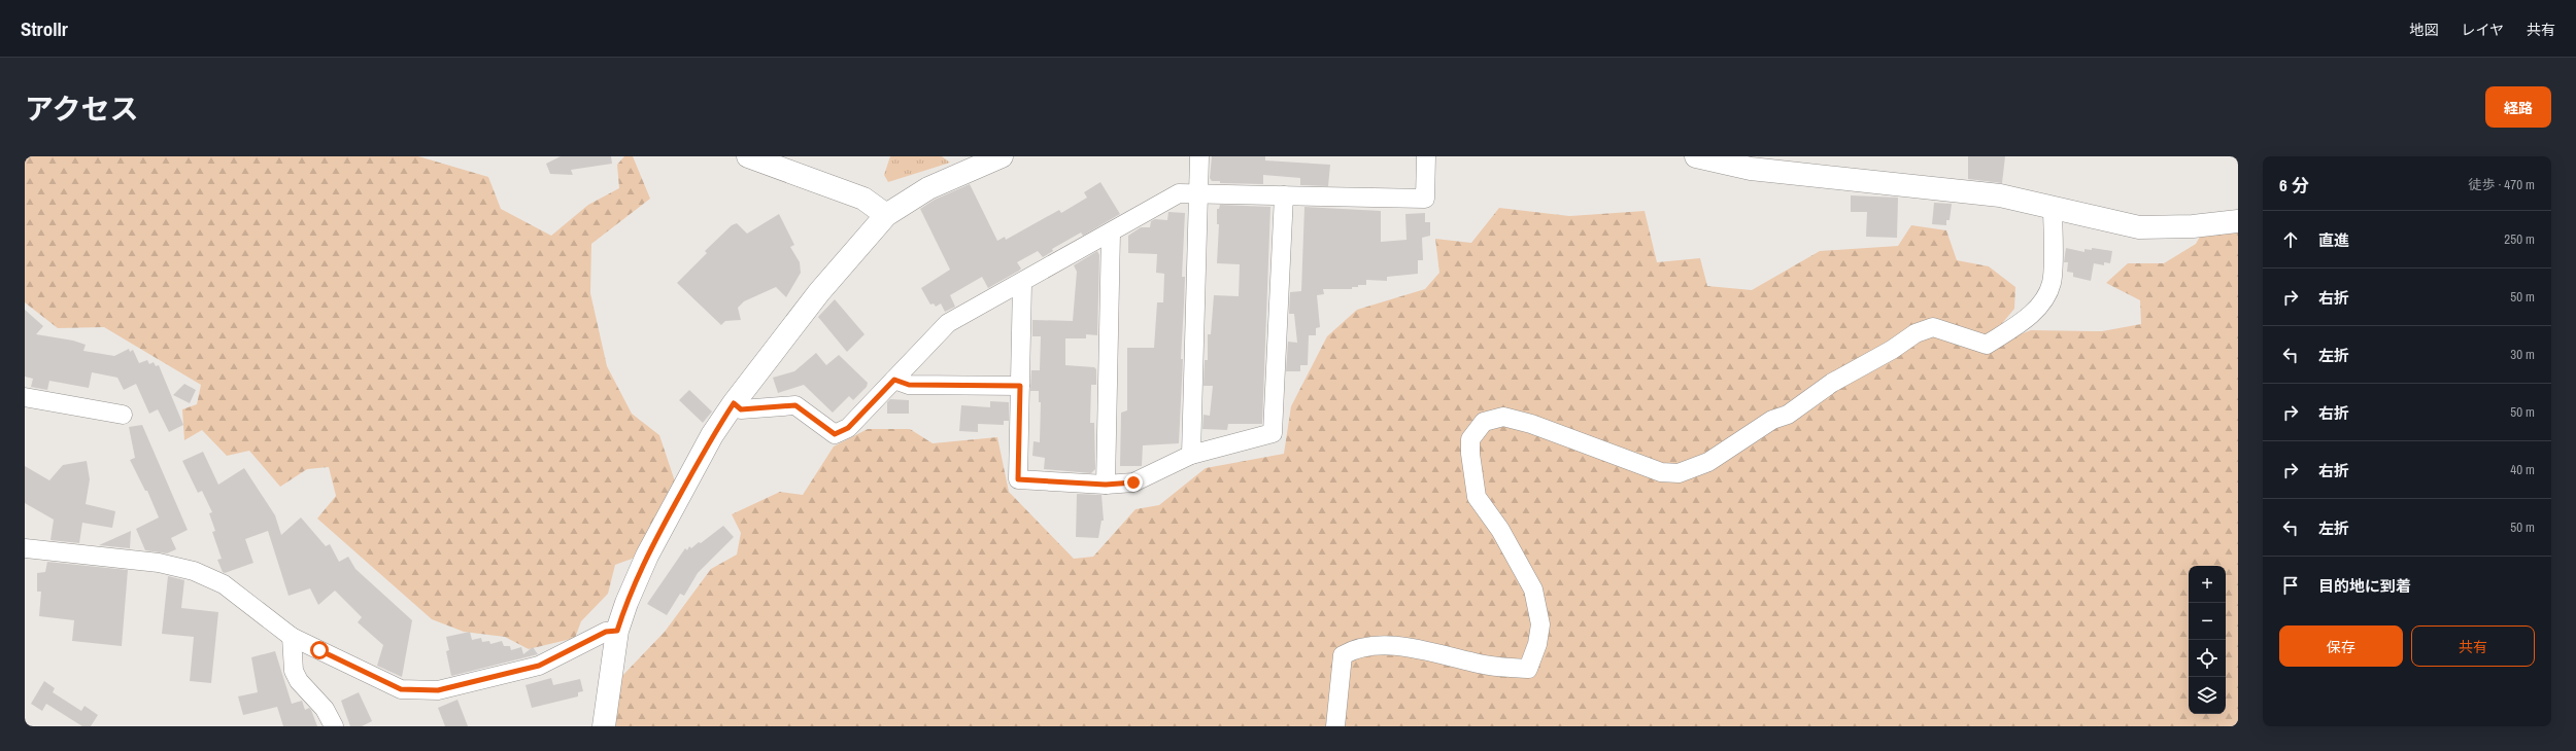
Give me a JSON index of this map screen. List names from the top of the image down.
{
  "page": {
    "header": "Strollr",
    "nav": ["地図", "レイヤ", "共有"],
    "title": "アクセス",
    "buttons": [
      "経路",
      ["保存", "共有"]
    ],
    "heading": ["6 分", "徒歩 · 470 m"],
    "list": [
      ["直進", "250 m"],
      ["右折", "50 m"],
      ["左折", "30 m"],
      ["右折", "50 m"],
      ["右折", "40 m"],
      ["左折", "50 m"],
      "目的地に到着"
    ],
    "map_buttons": ["+", "−"]
  }
}
